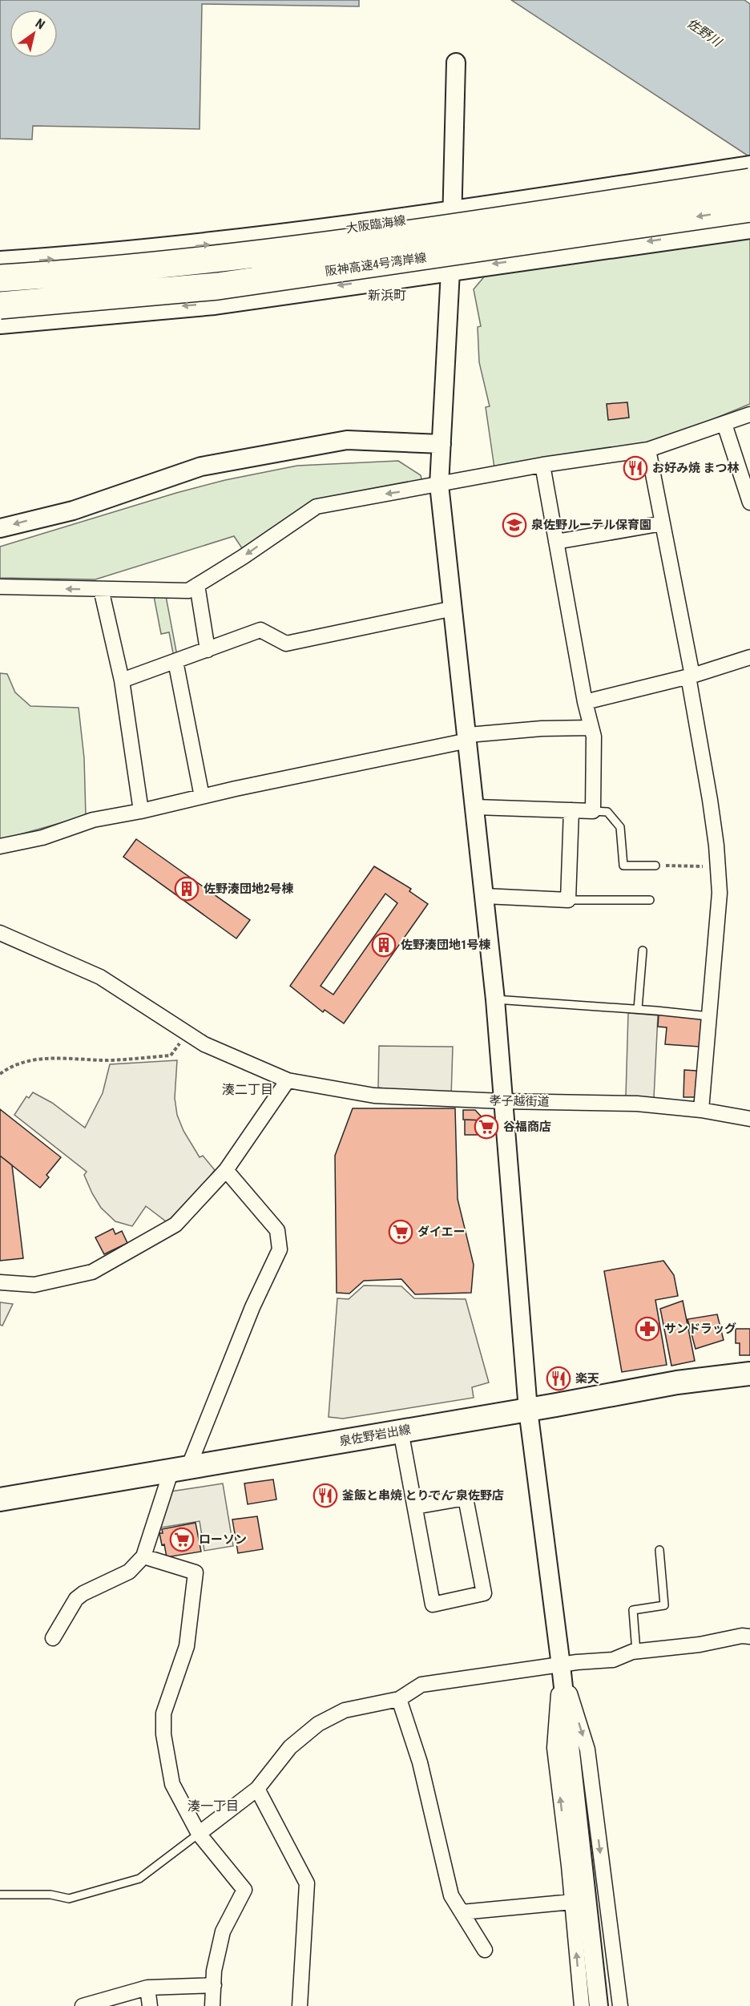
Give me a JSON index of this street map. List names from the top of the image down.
{
  "streets": {
    "highway": ["阪神高速4号湾岸線"],
    "main road": ["大阪臨海線", "泉佐野岩出線"],
    "street": ["孝子越街道"]
  },
  "crossings": [
    ["大阪臨海線", "阪神高速4号湾岸線"]
  ],
  "districts": ["新浜町", "湊二丁目", "湊一丁目"],
  "water": ["佐野川"],
  "places": {
    "restaurant": ["お好み焼 まつ林", "楽天", "釜飯と串焼 とりでん 泉佐野店"],
    "school or university": ["泉佐野ルーテル保育園"],
    "building": ["佐野湊団地2号棟", "佐野湊団地1号棟"],
    "supermarket": ["谷福商店", "ダイエー", "ローソン"],
    "pharmacy": ["サンドラッグ"]
  },
  "north": "top right"
}
